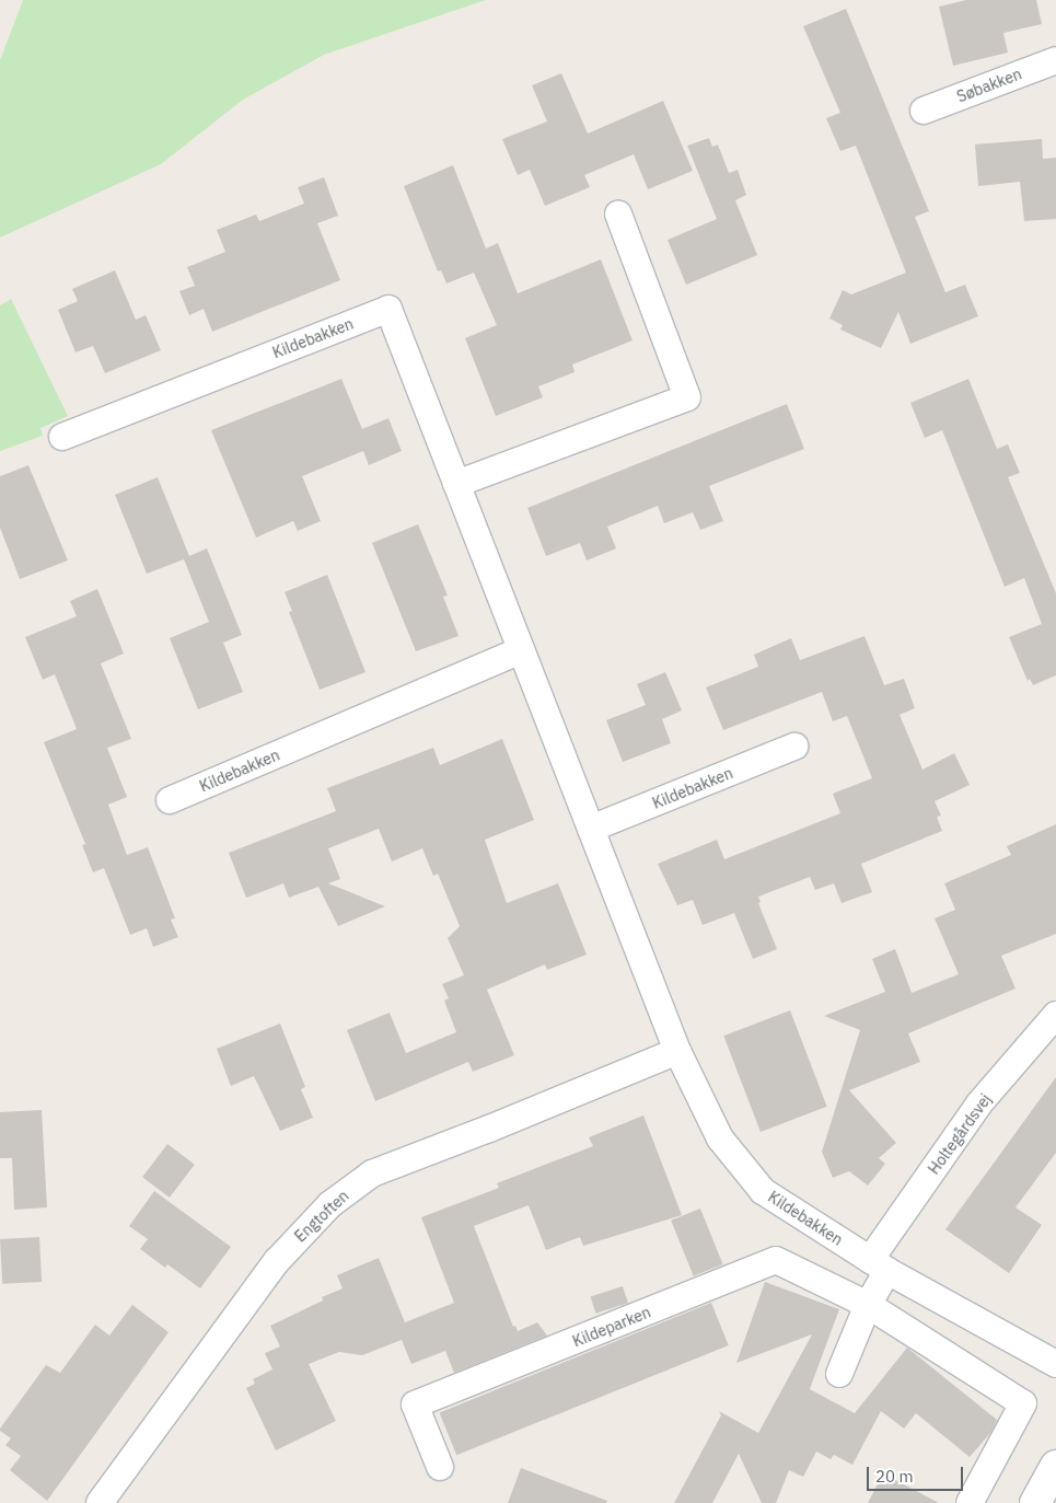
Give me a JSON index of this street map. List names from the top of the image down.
{
  "streets": {
    "street": [
      "Søbakken",
      "Kildebakken",
      "Holtegårdsvej",
      "Engtoften",
      "Kildeparken"
    ]
  },
  "crossings": [
    ["Kildebakken", "Holtegårdsvej"],
    ["Kildebakken", "Engtoften"]
  ],
  "scale_bar": "20 m"
}
